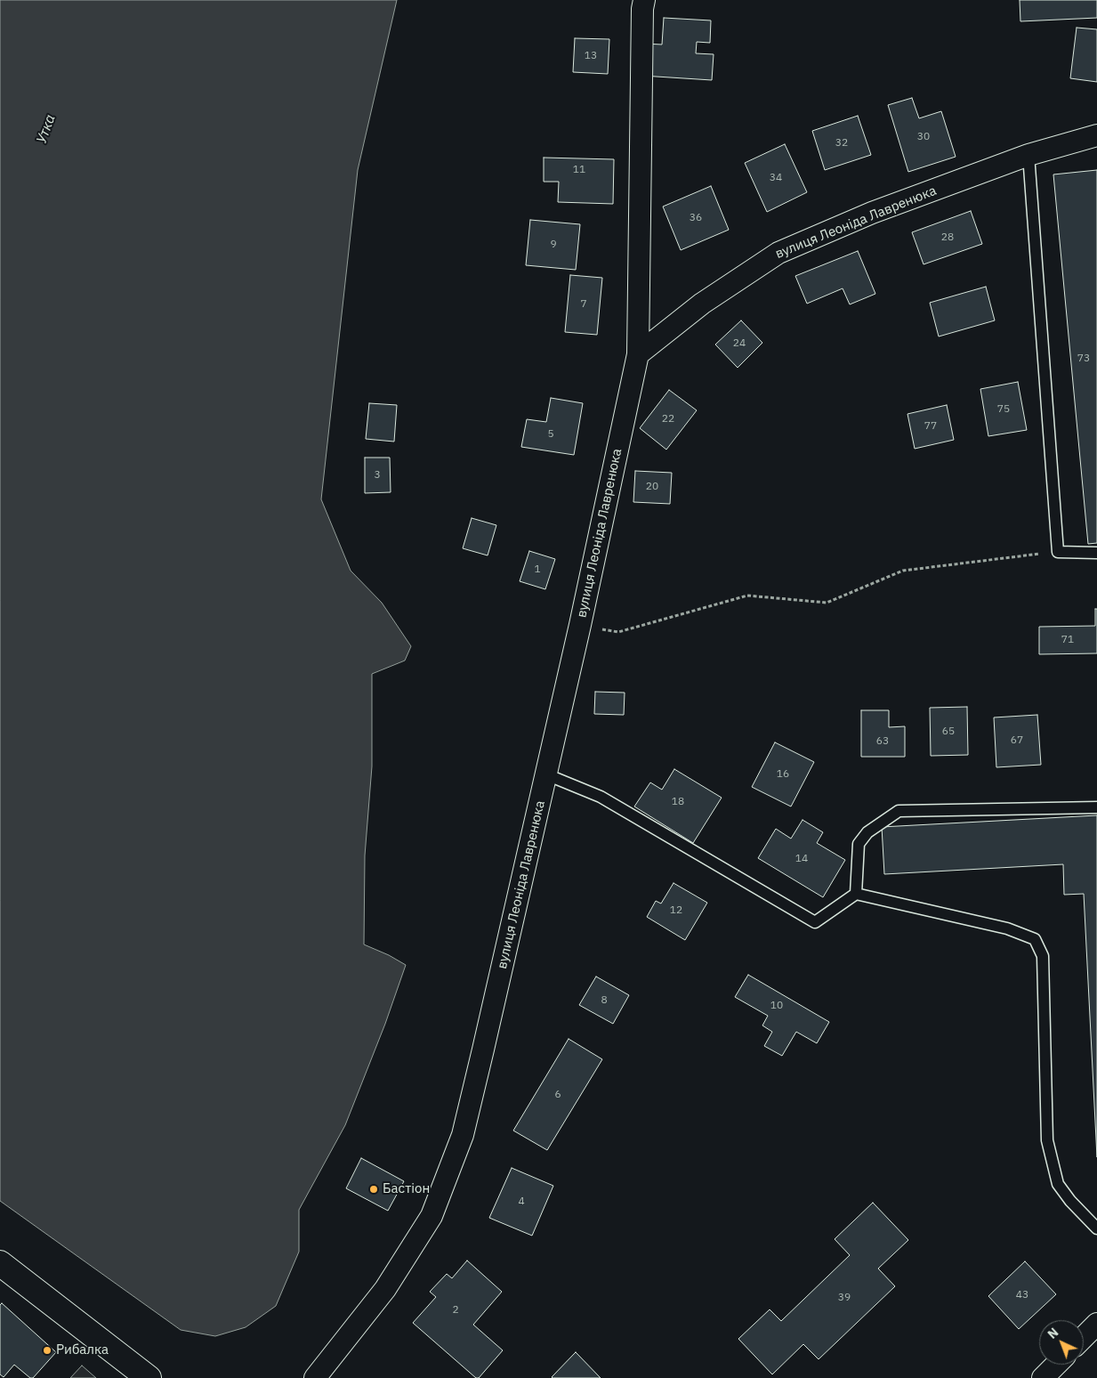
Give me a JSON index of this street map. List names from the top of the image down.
{
  "streets": {
    "street": ["вулиця Леоніда Лавренюка"]
  },
  "water": ["Утка"],
  "places": ["Бастіон", "Рибалка"],
  "house_numbers": [
    "13",
    "30",
    "32",
    "11",
    "34",
    "36",
    "28",
    "9",
    "7",
    "24",
    "73",
    "75",
    "22",
    "77",
    "5",
    "3",
    "20",
    "1",
    "71",
    "65",
    "67",
    "63",
    "16",
    "18",
    "14",
    "12",
    "8",
    "10",
    "6",
    "4",
    "43",
    "39",
    "2"
  ],
  "north": "top left"
}
